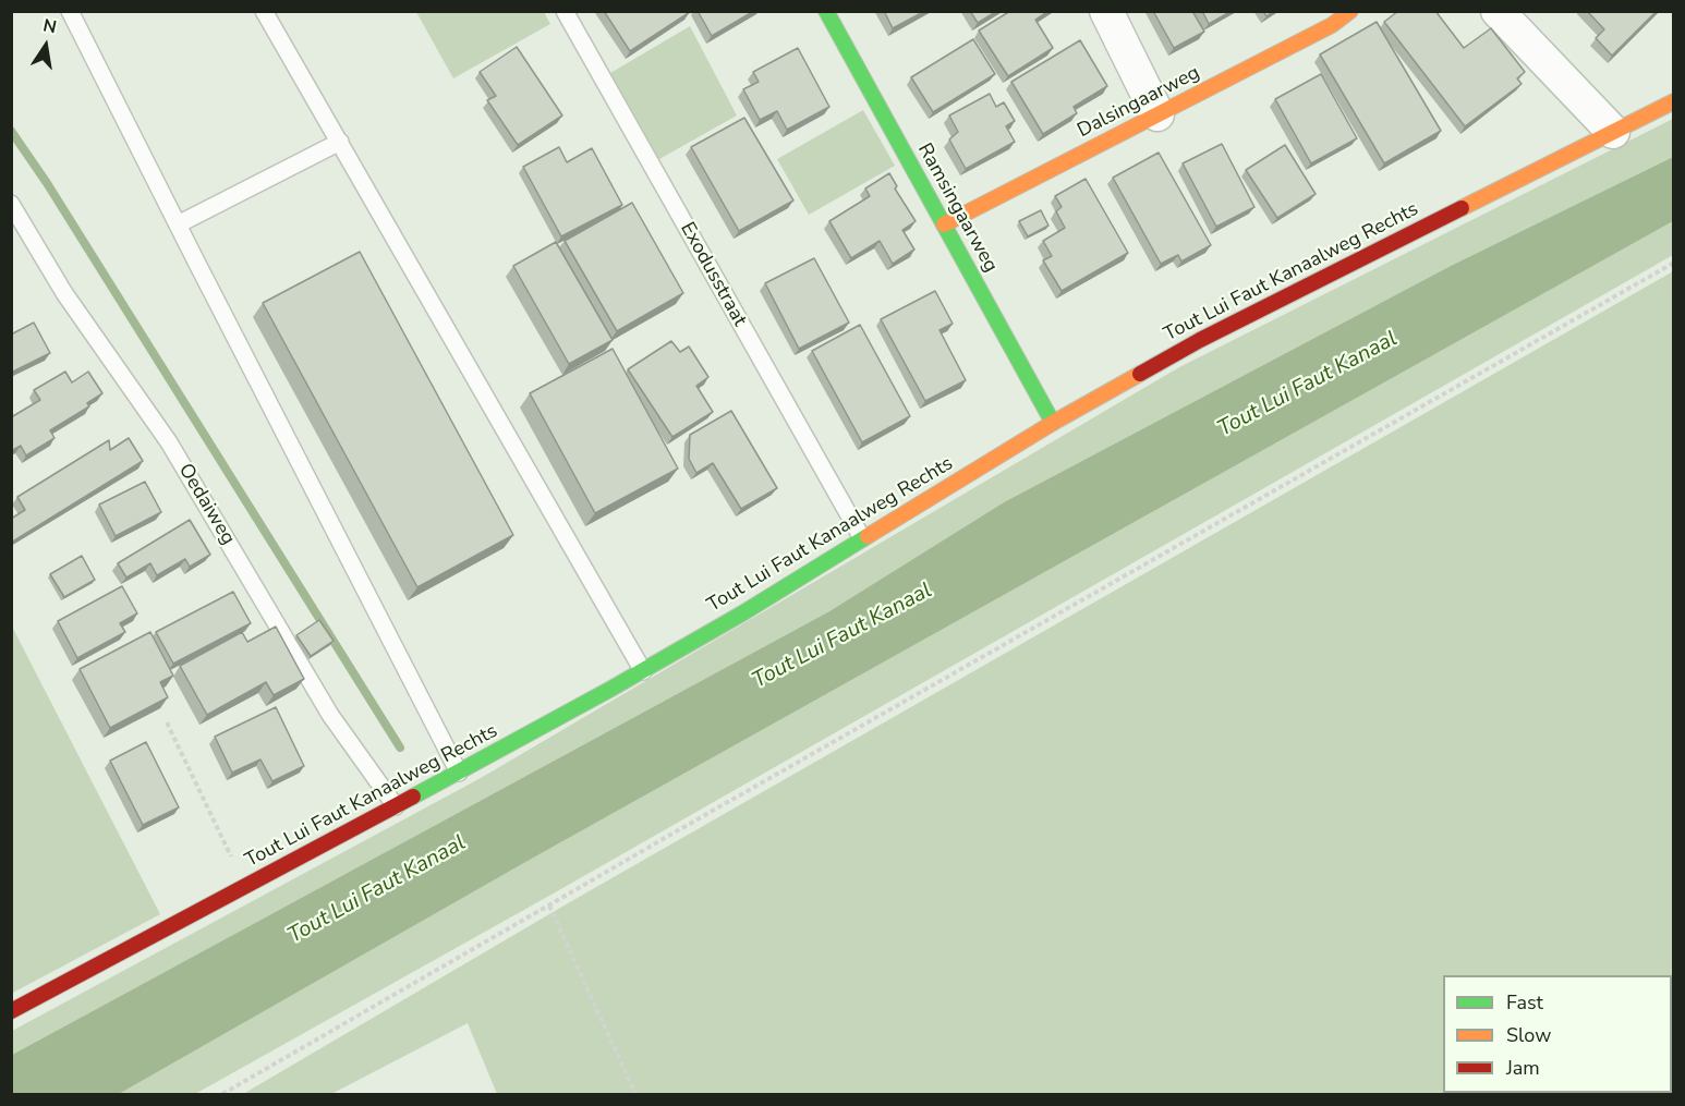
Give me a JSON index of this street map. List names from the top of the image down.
{
  "streets": {
    "street": ["Dalsingaarweg", "Ramsingaarweg", "Tout Lui Faut Kanaalweg Rechts"],
    "lane": ["Exodusstraat", "Oedaiweg"]
  },
  "crossings": [
    ["Dalsingaarweg", "Ramsingaarweg"],
    ["Ramsingaarweg", "Tout Lui Faut Kanaalweg Rechts"],
    ["Tout Lui Faut Kanaalweg Rechts", "Exodusstraat"],
    ["Tout Lui Faut Kanaalweg Rechts", "Oedaiweg"]
  ],
  "water": ["Tout Lui Faut Kanaal"],
  "legend": ["Fast", "Slow", "Jam"],
  "north": "top"
}
